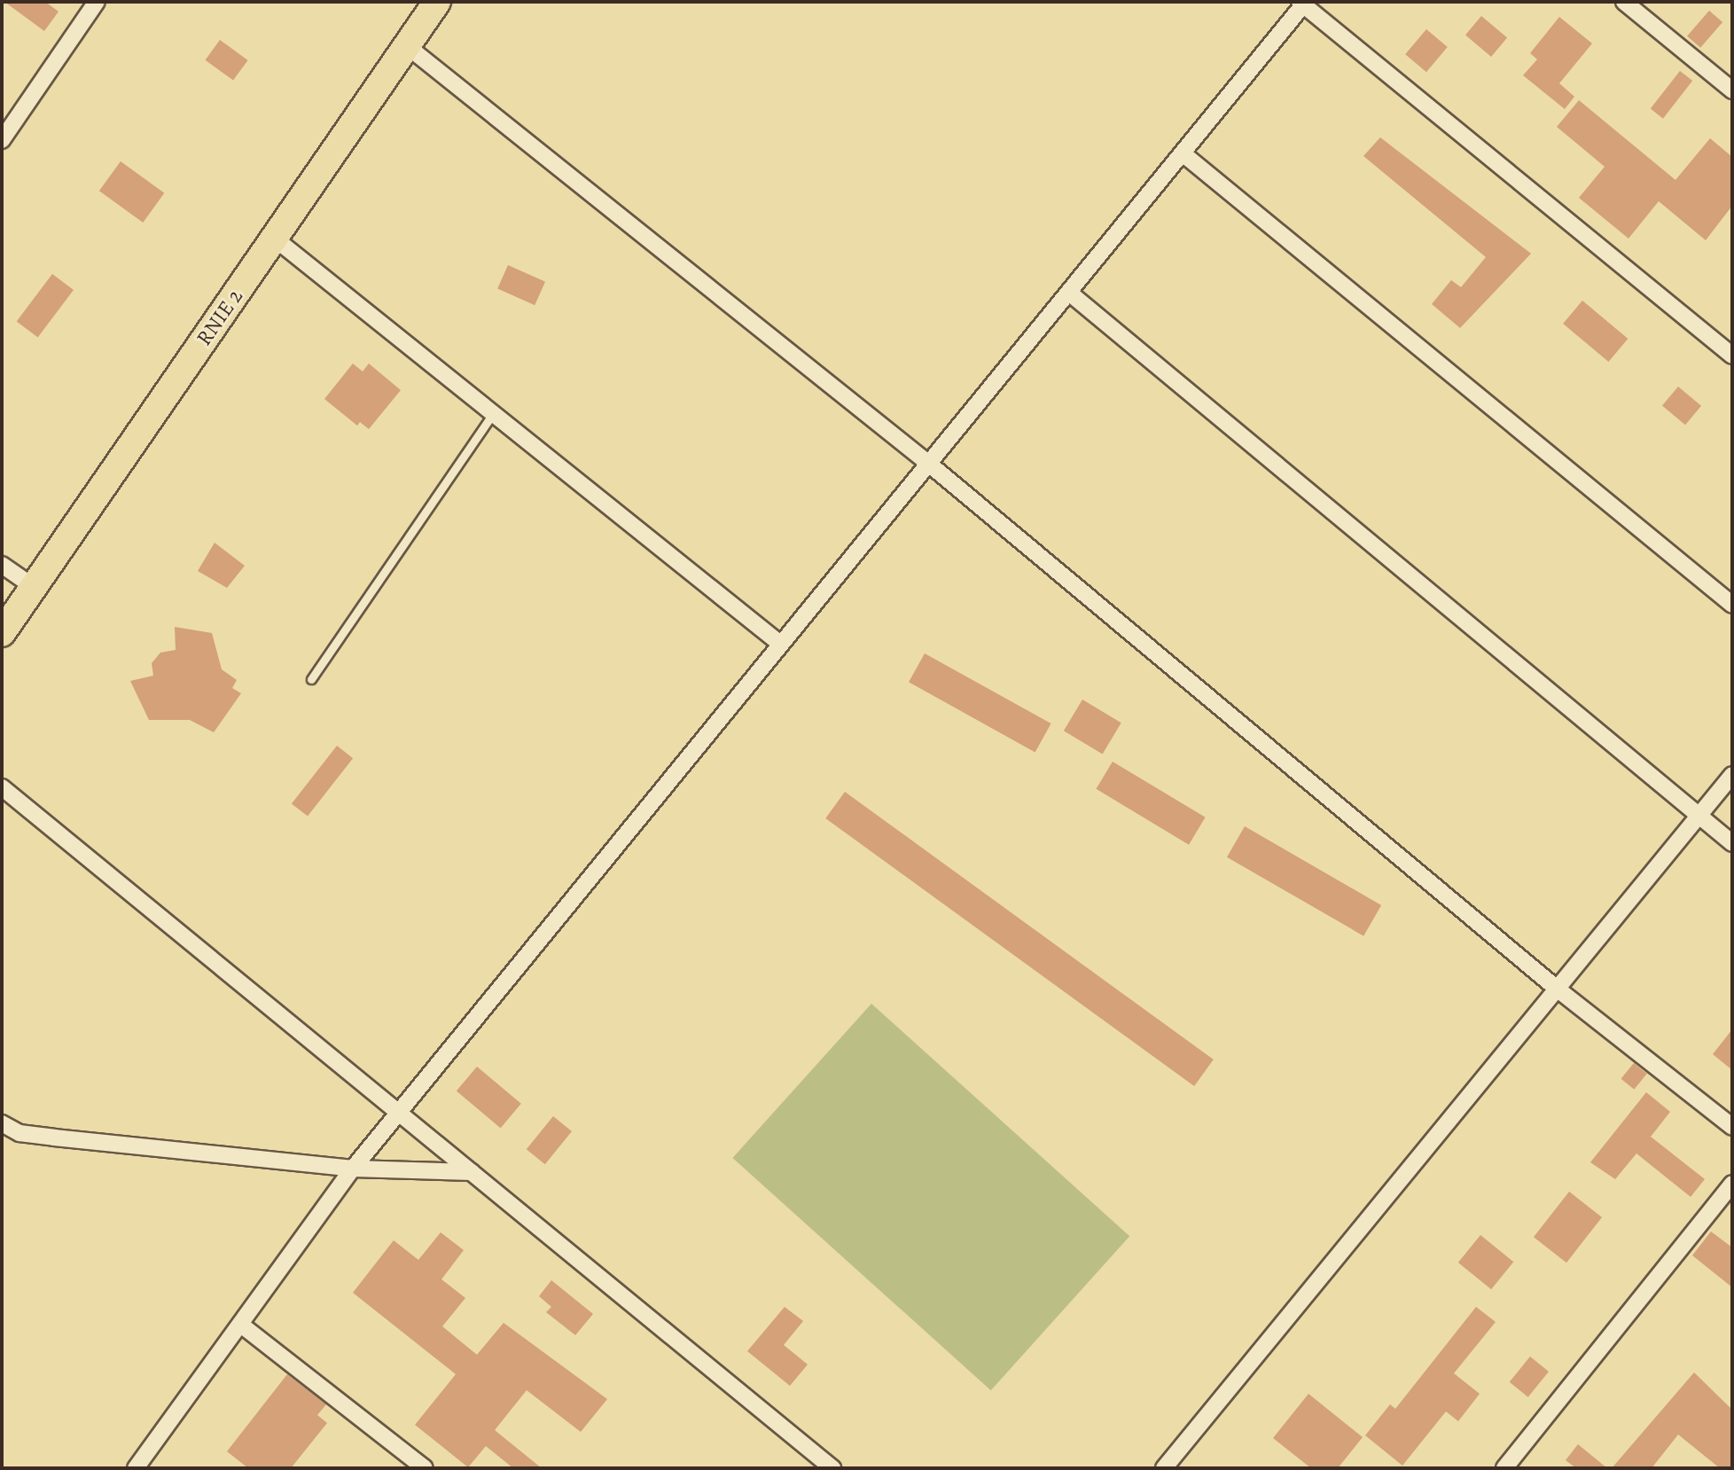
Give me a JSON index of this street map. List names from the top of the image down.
{
  "streets": {
    "main road": ["RNIE 2"]
  }
}
